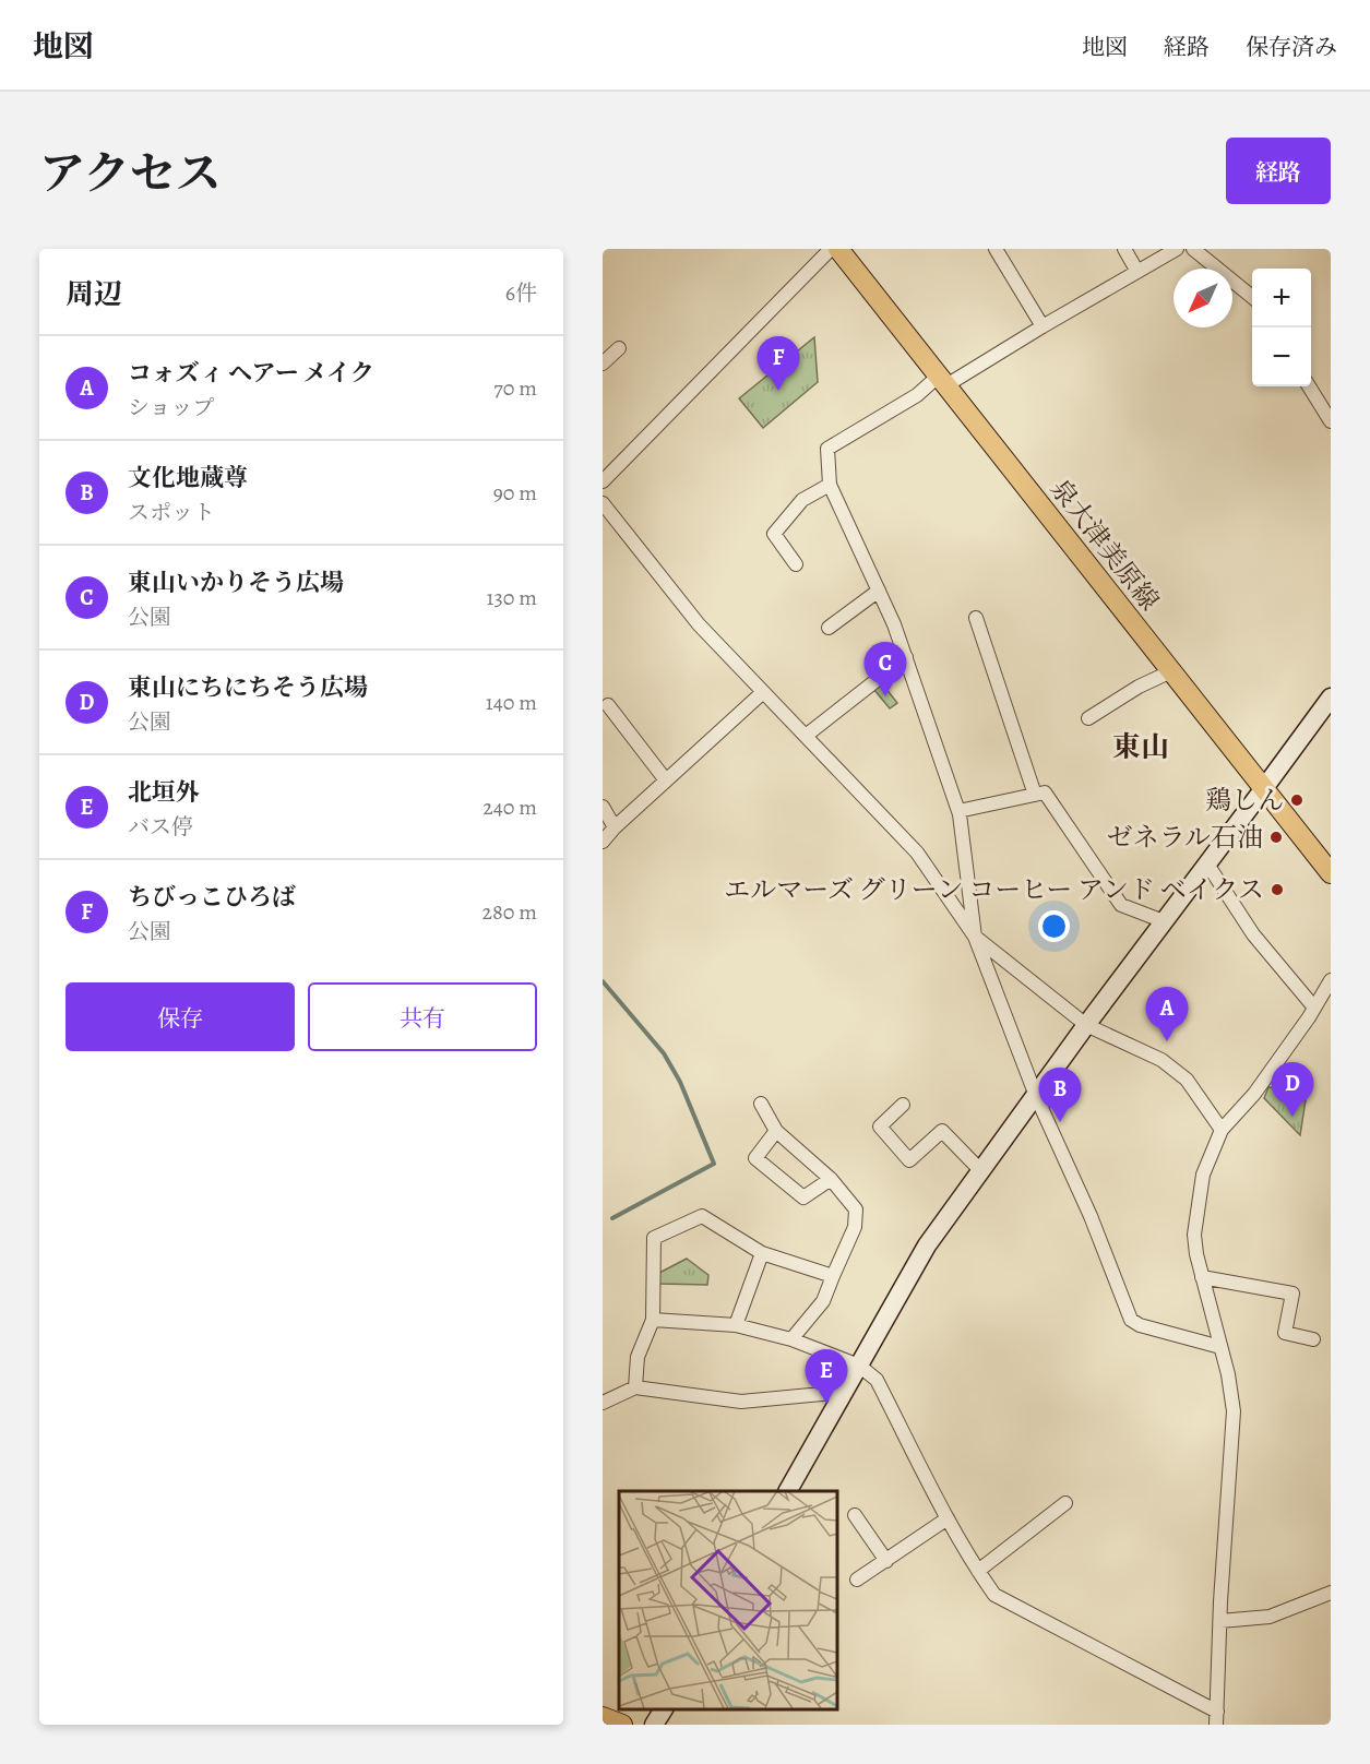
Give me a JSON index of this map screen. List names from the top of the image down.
{
  "streets": {
    "main road": ["泉大津美原線"]
  },
  "districts": ["東山"],
  "places": ["鶏しん", "ゼネラル石油", "エルマーズ グリーン コーヒー アンド ベイクス"],
  "north": "bottom left",
  "page": {
    "header": "地図",
    "nav": ["地図", "経路", "保存済み"],
    "title": "アクセス",
    "buttons": [
      "経路",
      ["保存", "共有"]
    ],
    "heading": ["周辺", "6件"],
    "map_buttons": ["+", "−"],
    "list": [
      {
        "mark": "A",
        "name": "コォズィ ヘアー メイク",
        "note": "ショップ",
        "value": "70 m"
      },
      {
        "mark": "B",
        "name": "文化地蔵尊",
        "note": "スポット",
        "value": "90 m"
      },
      {
        "mark": "C",
        "name": "東山いかりそう広場",
        "note": "公園",
        "value": "130 m"
      },
      {
        "mark": "D",
        "name": "東山にちにちそう広場",
        "note": "公園",
        "value": "140 m"
      },
      {
        "mark": "E",
        "name": "北垣外",
        "note": "バス停",
        "value": "240 m"
      },
      {
        "mark": "F",
        "name": "ちびっこひろば",
        "note": "公園",
        "value": "280 m"
      }
    ],
    "pins": [
      "F",
      "C",
      "A",
      "D",
      "B",
      "E"
    ]
  }
}
